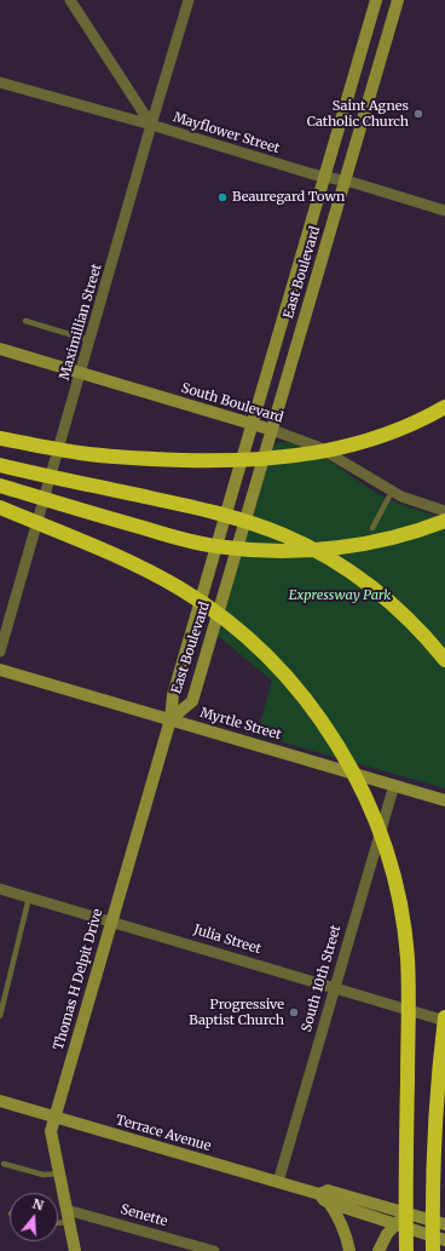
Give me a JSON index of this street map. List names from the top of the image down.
{
  "streets": {
    "main road": [
      "East Boulevard",
      "South Boulevard",
      "Myrtle Street",
      "Thomas H Delpit Drive",
      "Terrace Avenue"
    ],
    "street": [
      "Mayflower Street",
      "Maximillian Street",
      "Julia Street",
      "South 10th Street",
      "Senette"
    ]
  },
  "crossings": [
    ["Mayflower Street", "East Boulevard"],
    ["Mayflower Street", "Maximillian Street"],
    ["East Boulevard", "South Boulevard"],
    ["East Boulevard", "Myrtle Street"],
    ["East Boulevard", "Thomas H Delpit Drive"],
    ["Maximillian Street", "South Boulevard"],
    ["Myrtle Street", "South 10th Street"],
    ["Myrtle Street", "Thomas H Delpit Drive"],
    ["Julia Street", "South 10th Street"],
    ["Julia Street", "Thomas H Delpit Drive"],
    ["South 10th Street", "Terrace Avenue"],
    ["Thomas H Delpit Drive", "Terrace Avenue"],
    ["Thomas H Delpit Drive", "Senette"]
  ],
  "parks": ["Expressway Park"],
  "places": ["Saint Agnes Catholic Church", "Beauregard Town", "Progressive Baptist Church"],
  "north": "top"
}
